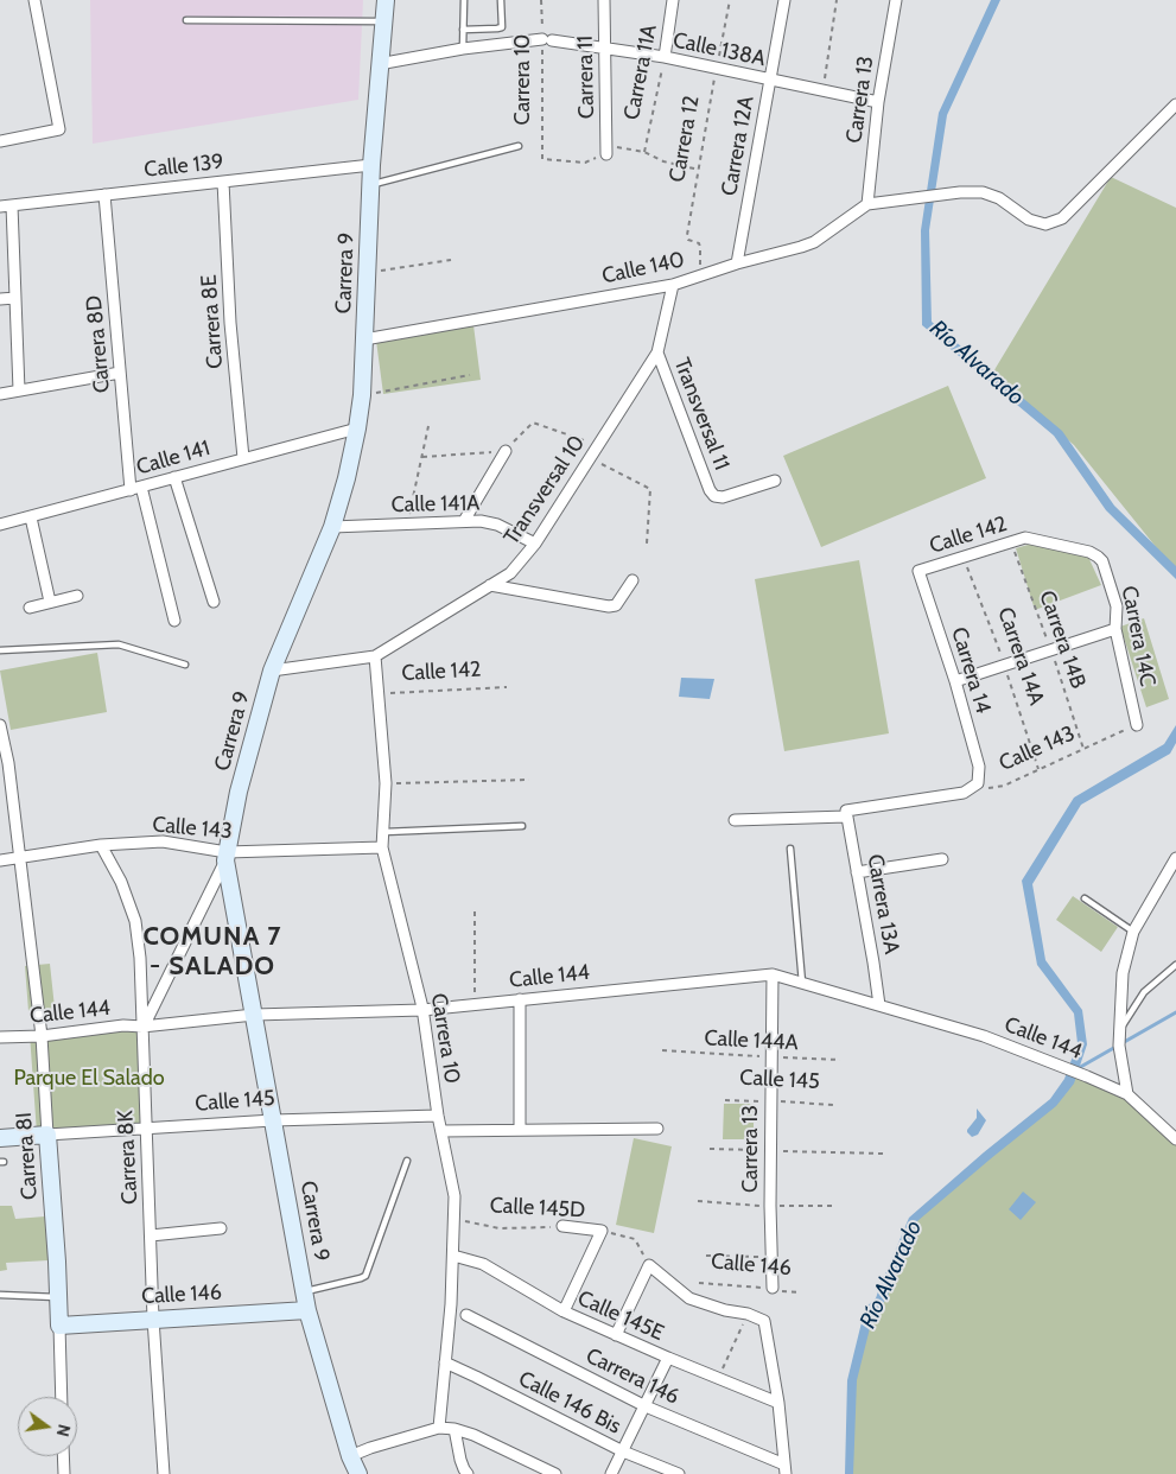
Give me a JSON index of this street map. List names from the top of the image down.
{
  "streets": {
    "street": [
      "Calle 138A",
      "Carrera 11A",
      "Carrera 11",
      "Carrera 10",
      "Carrera 13",
      "Carrera 12A",
      "Calle 139",
      "Calle 140",
      "Carrera 9",
      "Carrera 8E",
      "Carrera 8D",
      "Transversal 11",
      "Calle 141",
      "Transversal 10",
      "Calle 141A",
      "Calle 142",
      "Carrera 14C",
      "Carrera 14",
      "Calle 143",
      "Carrera 13A",
      "Calle 144",
      "Calle 145",
      "Carrera 8I",
      "Carrera 8K",
      "Calle 145D",
      "Calle 146",
      "Calle 145E",
      "Carrera 146",
      "Calle 146 Bis"
    ],
    "path": [
      "Carrera 12",
      "Carrera 14B",
      "Carrera 14A",
      "Calle 144A"
    ]
  },
  "crossings": [
    ["Calle 138A", "Carrera 11A"],
    ["Calle 138A", "Carrera 11"],
    ["Calle 138A", "Carrera 10"],
    ["Calle 138A", "Carrera 13"],
    ["Calle 138A", "Carrera 12"],
    ["Calle 138A", "Carrera 12A"],
    ["Calle 138A", "Carrera 9"],
    ["Carrera 11", "Carrera 10"],
    ["Carrera 10", "Transversal 10"],
    ["Carrera 10", "Calle 142"],
    ["Carrera 10", "Calle 143"],
    ["Carrera 10", "Calle 144"],
    ["Carrera 10", "Calle 145"],
    ["Carrera 10", "Calle 145D"],
    ["Carrera 10", "Calle 145E"],
    ["Carrera 10", "Calle 146 Bis"],
    ["Carrera 13", "Calle 140"],
    ["Carrera 13", "Calle 144"],
    ["Carrera 13", "Calle 144A"],
    ["Carrera 13", "Calle 145"],
    ["Carrera 13", "Calle 146"],
    ["Carrera 12", "Calle 140"],
    ["Carrera 12A", "Calle 140"],
    ["Calle 139", "Carrera 9"],
    ["Calle 139", "Carrera 8E"],
    ["Calle 139", "Carrera 8D"],
    ["Calle 140", "Carrera 9"],
    ["Calle 140", "Transversal 10"],
    ["Carrera 9", "Calle 141"],
    ["Carrera 9", "Calle 141A"],
    ["Carrera 9", "Calle 142"],
    ["Carrera 9", "Calle 143"],
    ["Carrera 9", "Calle 144"],
    ["Carrera 9", "Calle 145"],
    ["Carrera 9", "Calle 146"],
    ["Carrera 8E", "Calle 141"],
    ["Carrera 8D", "Calle 141"],
    ["Transversal 11", "Transversal 10"],
    ["Transversal 10", "Calle 141A"],
    ["Transversal 10", "Calle 142"],
    ["Calle 142", "Carrera 14C"],
    ["Calle 142", "Carrera 14B"],
    ["Calle 142", "Carrera 14A"],
    ["Calle 142", "Carrera 14"],
    ["Carrera 14C", "Calle 143"],
    ["Carrera 14B", "Calle 143"],
    ["Carrera 14A", "Calle 143"],
    ["Carrera 14", "Calle 143"],
    ["Calle 143", "Carrera 13A"],
    ["Calle 143", "Carrera 8I"],
    ["Calle 143", "Carrera 8K"],
    ["Carrera 13A", "Calle 144"],
    ["Calle 144", "Carrera 8I"],
    ["Calle 144", "Carrera 8K"],
    ["Calle 145", "Carrera 8I"],
    ["Calle 145", "Carrera 8K"],
    ["Carrera 8I", "Calle 146"],
    ["Carrera 8K", "Calle 146"]
  ],
  "districts": ["COMUNA 7 - SALADO"],
  "water": ["Río Alvarado"],
  "parks": ["Parque El Salado"],
  "north": "right"
}
